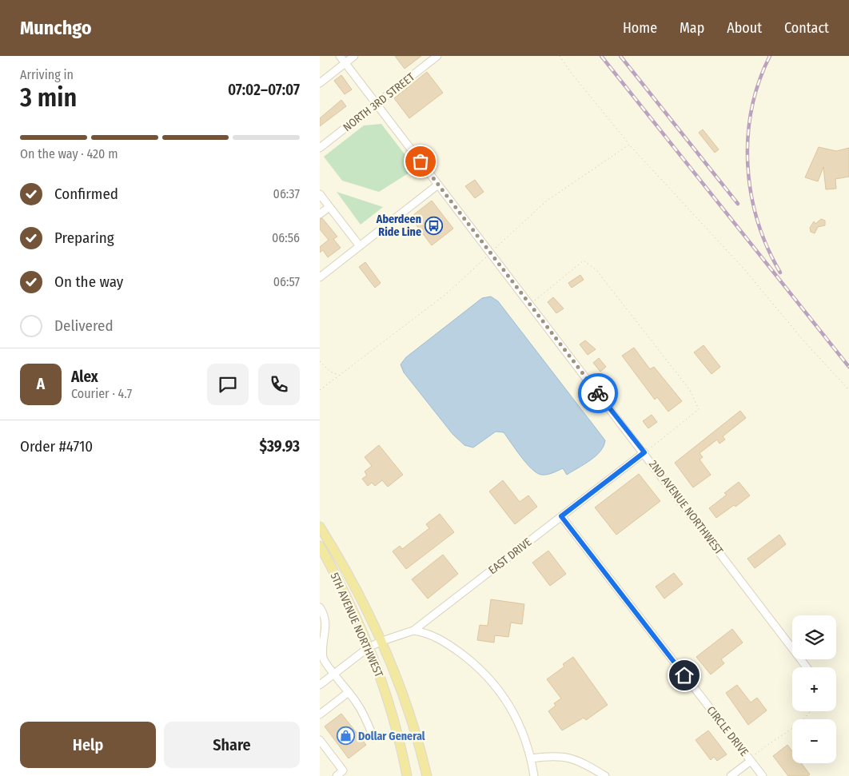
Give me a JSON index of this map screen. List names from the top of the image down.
{
  "streets": {
    "main road": ["5TH AVENUE NORTHWEST"],
    "street": [
      "NORTH 3RD STREET",
      "2ND AVENUE NORTHWEST",
      "EAST DRIVE",
      "CIRCLE DRIVE"
    ]
  },
  "crossings": [
    ["NORTH 3RD STREET", "2ND AVENUE NORTHWEST"],
    ["2ND AVENUE NORTHWEST", "EAST DRIVE"],
    ["EAST DRIVE", "5TH AVENUE NORTHWEST"],
    ["EAST DRIVE", "CIRCLE DRIVE"]
  ],
  "places": {
    "bus stop": ["Aberdeen Ride Line"],
    "shop": ["Dollar General"]
  },
  "page": {
    "header": "Munchgo",
    "nav": [
      "Home",
      "Map",
      "About",
      "Contact"
    ],
    "heading": ["3 min", "Arriving in", "07:02–07:07"],
    "panel": [
      "Alex",
      "Courier · 4.7",
      "Order #4710",
      "$39.93"
    ],
    "bar": "On the way · 420 m",
    "list": [
      ["Confirmed", "06:37"],
      ["Preparing", "06:56"],
      ["On the way", "06:57"],
      "Delivered"
    ],
    "round": "A",
    "map_buttons": ["+", "−"],
    "buttons": ["Help", "Share"]
  }
}
